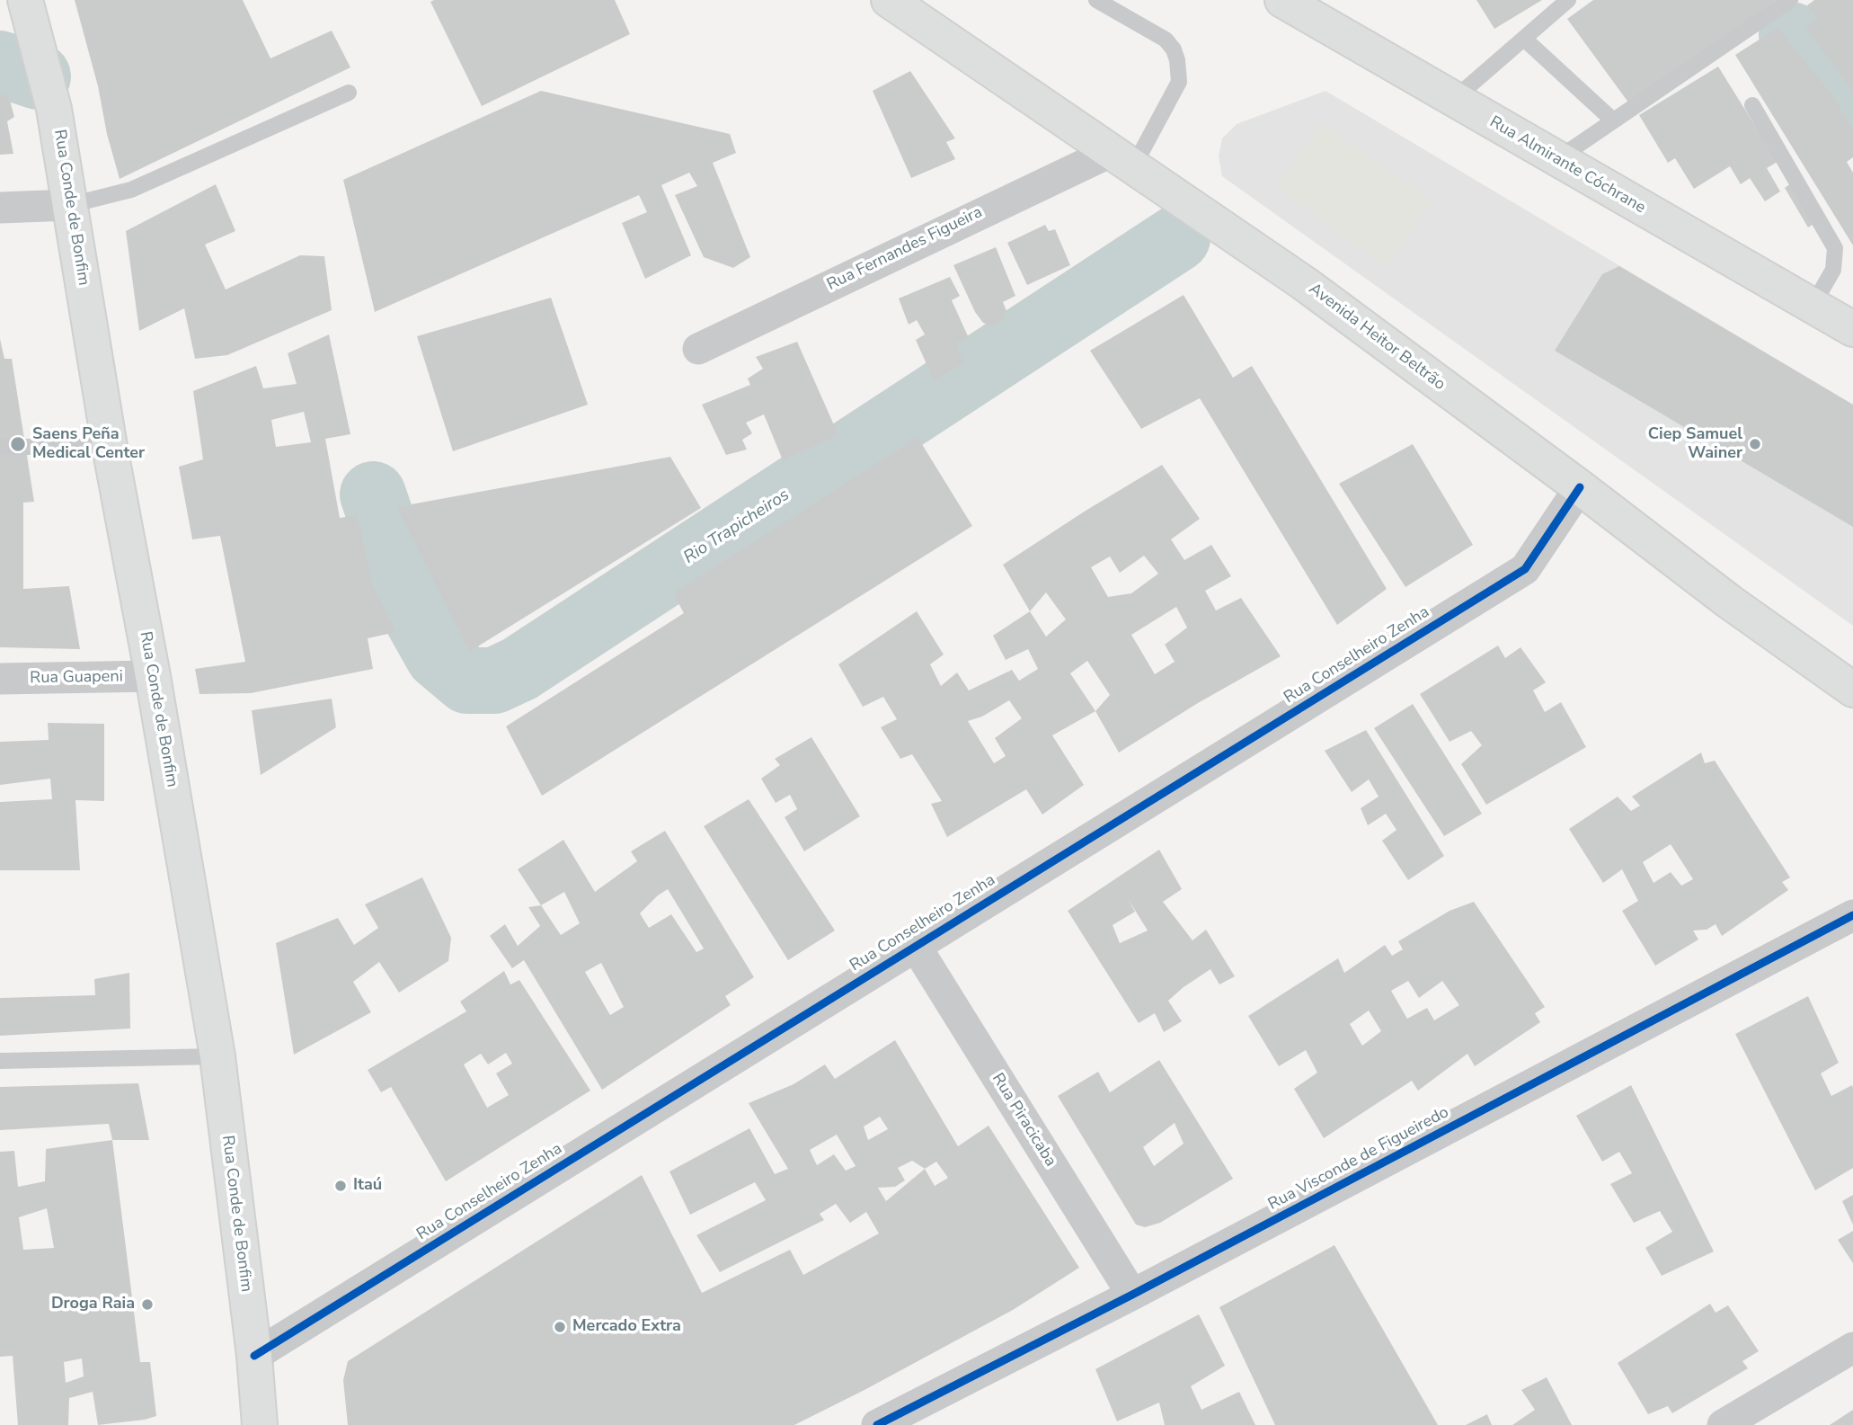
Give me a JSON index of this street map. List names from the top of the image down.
{
  "streets": {
    "main road": ["Rua Almirante Cóchrane", "Rua Conde de Bonfim", "Avenida Heitor Beltrão"],
    "street": [
      "Rua Fernandes Figueira",
      "Rua Conselheiro Zenha",
      "Rua Guapeni",
      "Rua Piracicaba",
      "Rua Visconde de Figueiredo"
    ]
  },
  "crossings": [
    ["Rua Conde de Bonfim", "Rua Conselheiro Zenha"],
    ["Rua Conde de Bonfim", "Rua Guapeni"],
    ["Rua Fernandes Figueira", "Avenida Heitor Beltrão"],
    ["Avenida Heitor Beltrão", "Rua Conselheiro Zenha"],
    ["Rua Conselheiro Zenha", "Rua Piracicaba"],
    ["Rua Piracicaba", "Rua Visconde de Figueiredo"]
  ],
  "water": ["Rio Trapicheiros"],
  "places": [
    "Saens Peña Medical Center",
    "Ciep Samuel Wainer",
    "Itaú",
    "Droga Raia",
    "Mercado Extra"
  ]
}
